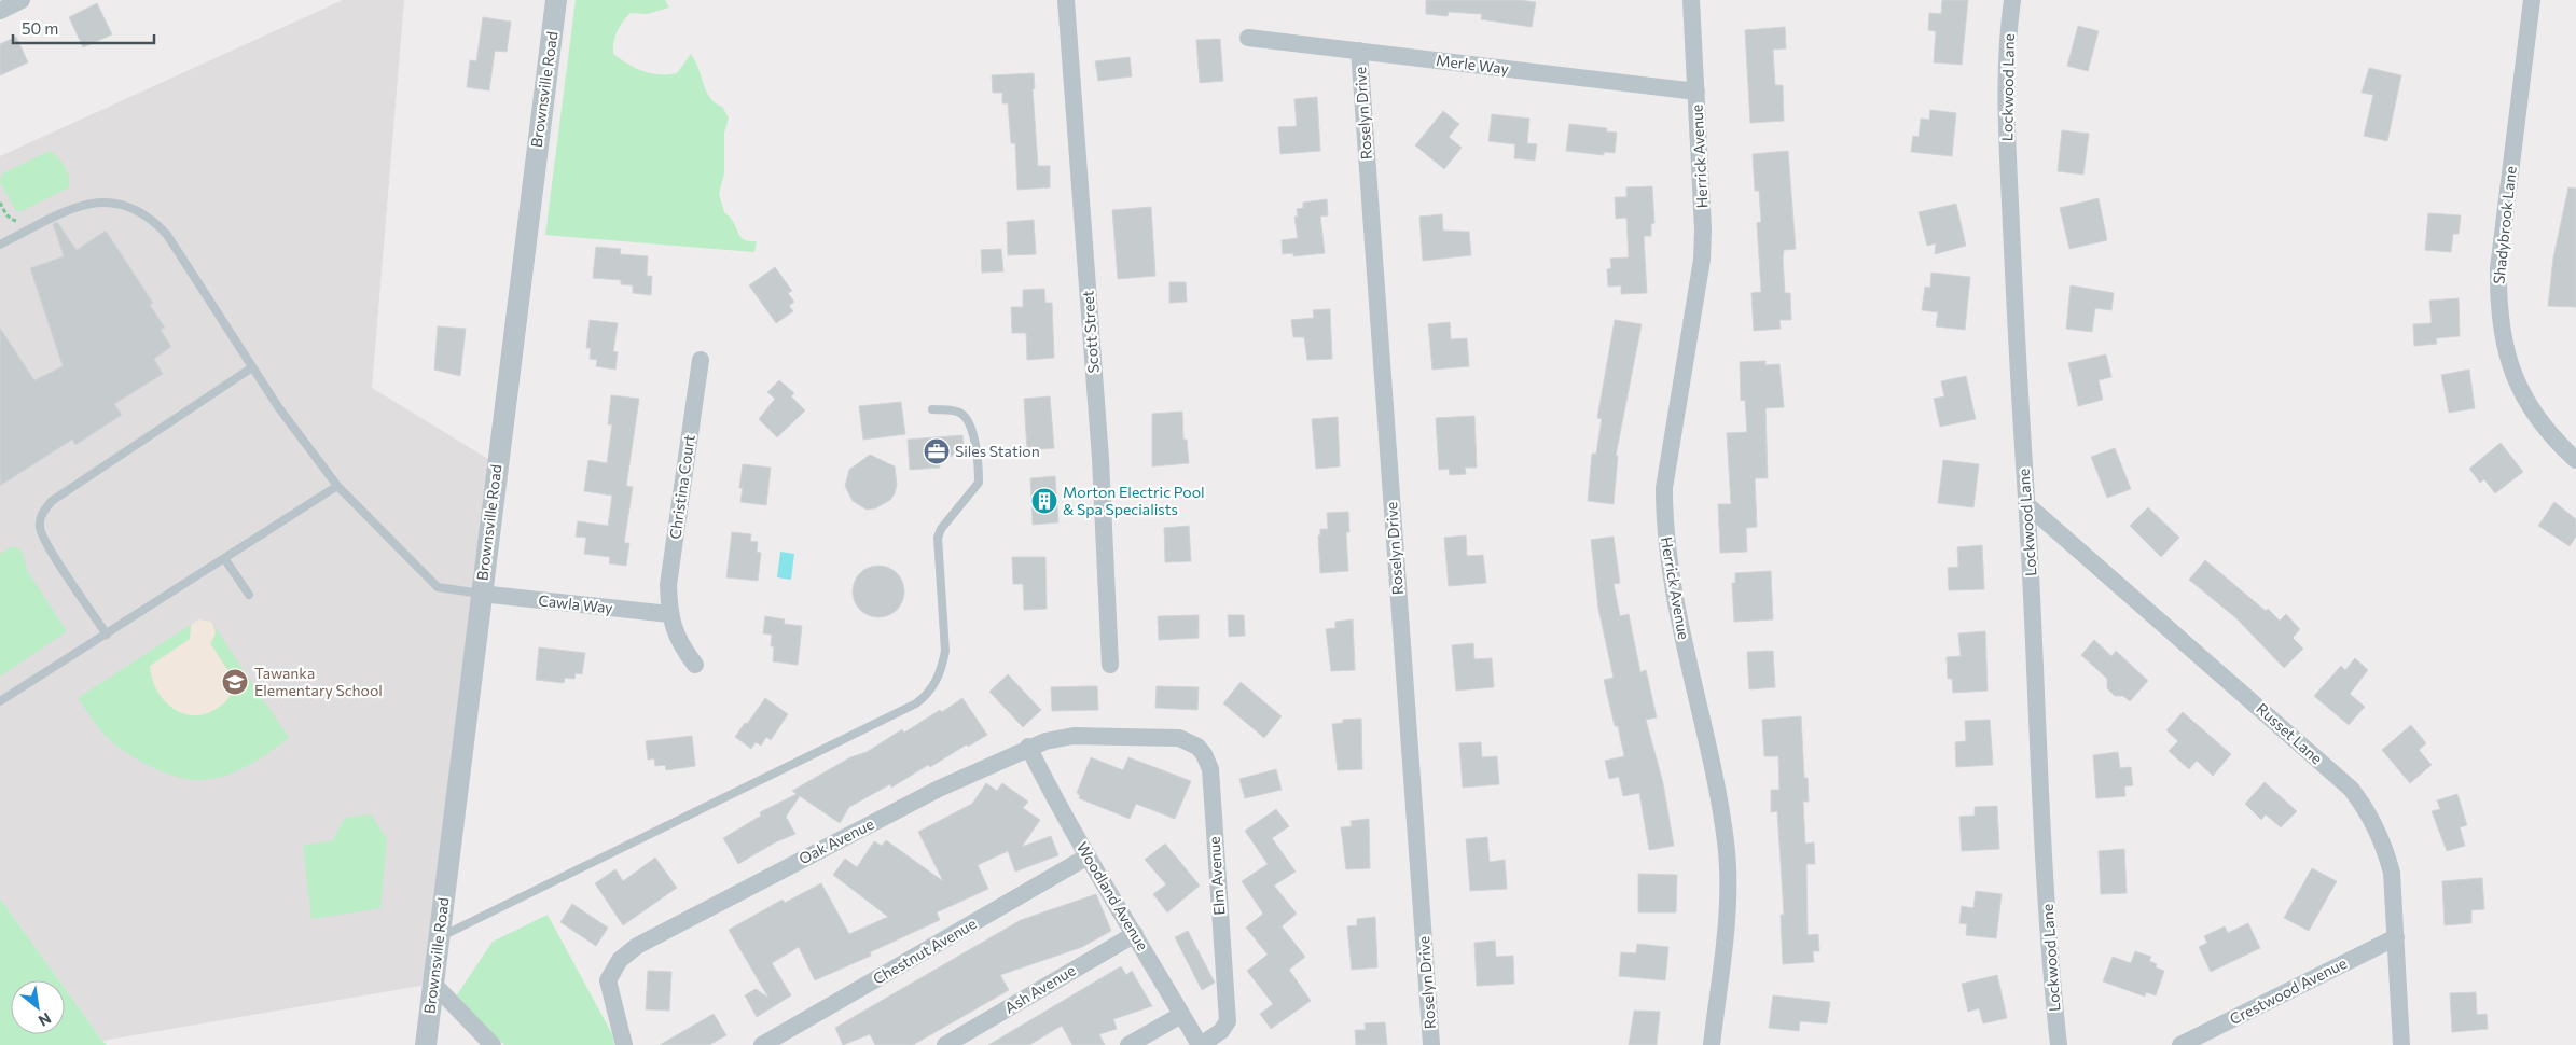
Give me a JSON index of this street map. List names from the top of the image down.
{
  "streets": {
    "street": [
      "Merle Way",
      "Lockwood Lane",
      "Brownsville Road",
      "Roselyn Drive",
      "Herrick Avenue",
      "Shadybrook Lane",
      "Scott Street",
      "Christina Court",
      "Cawla Way",
      "Russet Lane",
      "Oak Avenue",
      "Elm Avenue",
      "Woodland Avenue",
      "Chestnut Avenue",
      "Ash Avenue",
      "Crestwood Avenue"
    ]
  },
  "crossings": [
    ["Merle Way", "Roselyn Drive"],
    ["Merle Way", "Herrick Avenue"],
    ["Lockwood Lane", "Russet Lane"],
    ["Brownsville Road", "Cawla Way"],
    ["Christina Court", "Cawla Way"],
    ["Russet Lane", "Crestwood Avenue"],
    ["Oak Avenue", "Elm Avenue"],
    ["Oak Avenue", "Woodland Avenue"],
    ["Elm Avenue", "Woodland Avenue"],
    ["Woodland Avenue", "Chestnut Avenue"],
    ["Woodland Avenue", "Ash Avenue"]
  ],
  "places": {
    "office": ["Siles Station"],
    "building": ["Morton Electric Pool & Spa Specialists"],
    "school or university": ["Tawanka Elementary School"]
  },
  "scale_bar": "50 m",
  "north": "bottom right"
}
